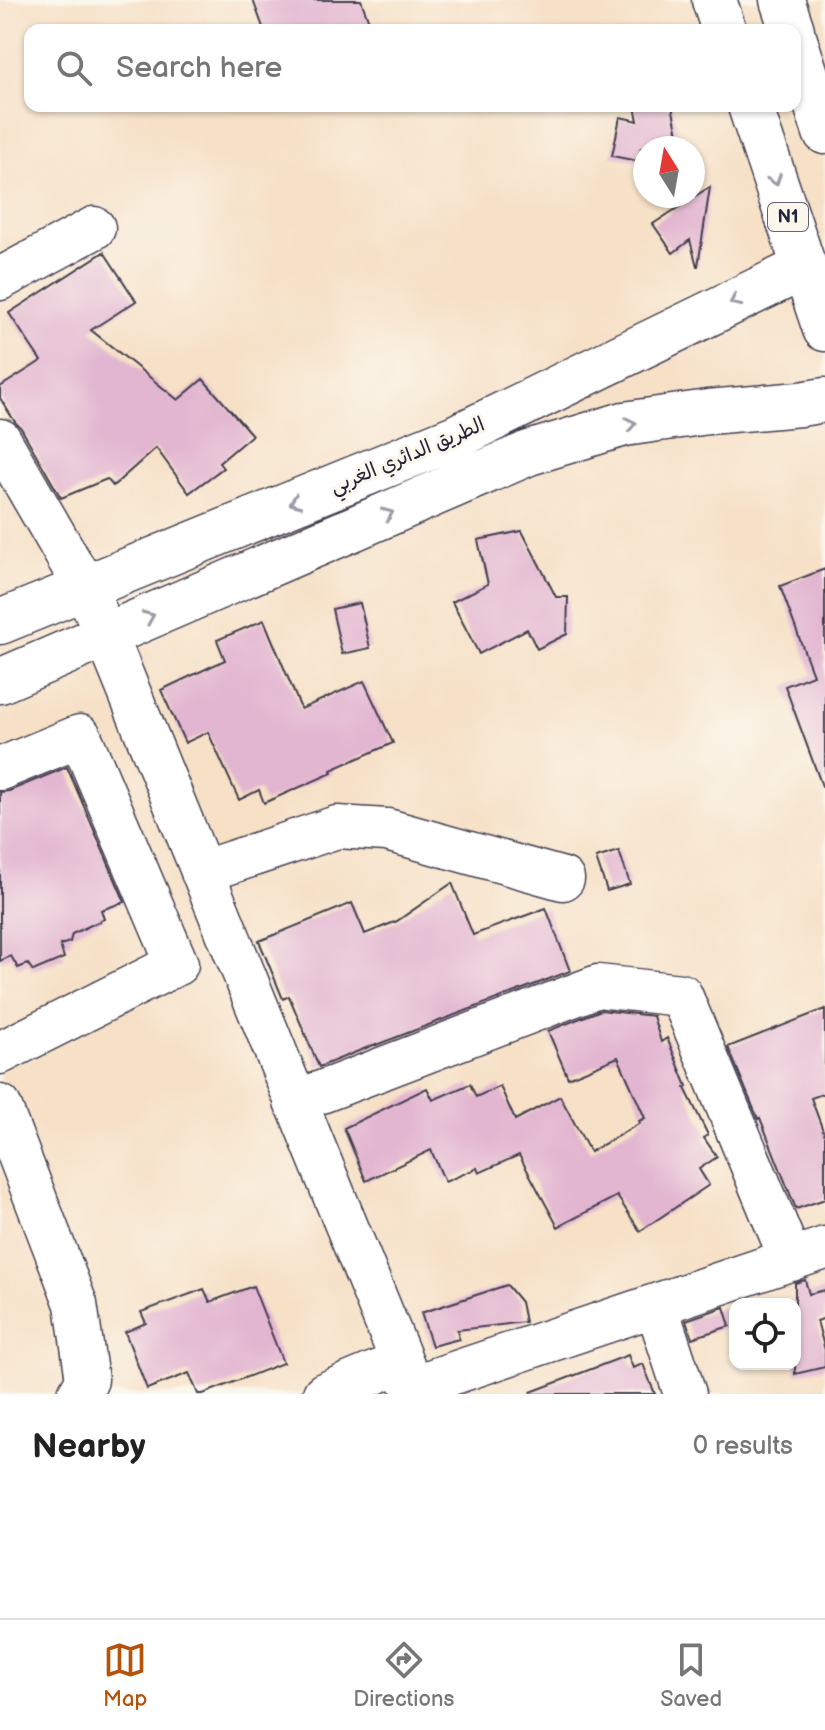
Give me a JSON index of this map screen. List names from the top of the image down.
{
  "streets": {
    "main road": ["N1", "الطريق الدائري الغربي"]
  },
  "crossings": [
    ["N1", "الطريق الدائري الغربي"]
  ],
  "north": "top",
  "page": {
    "search": "Search here",
    "heading": ["Nearby", "0 results"],
    "nav": ["Map", "Directions", "Saved"]
  }
}
